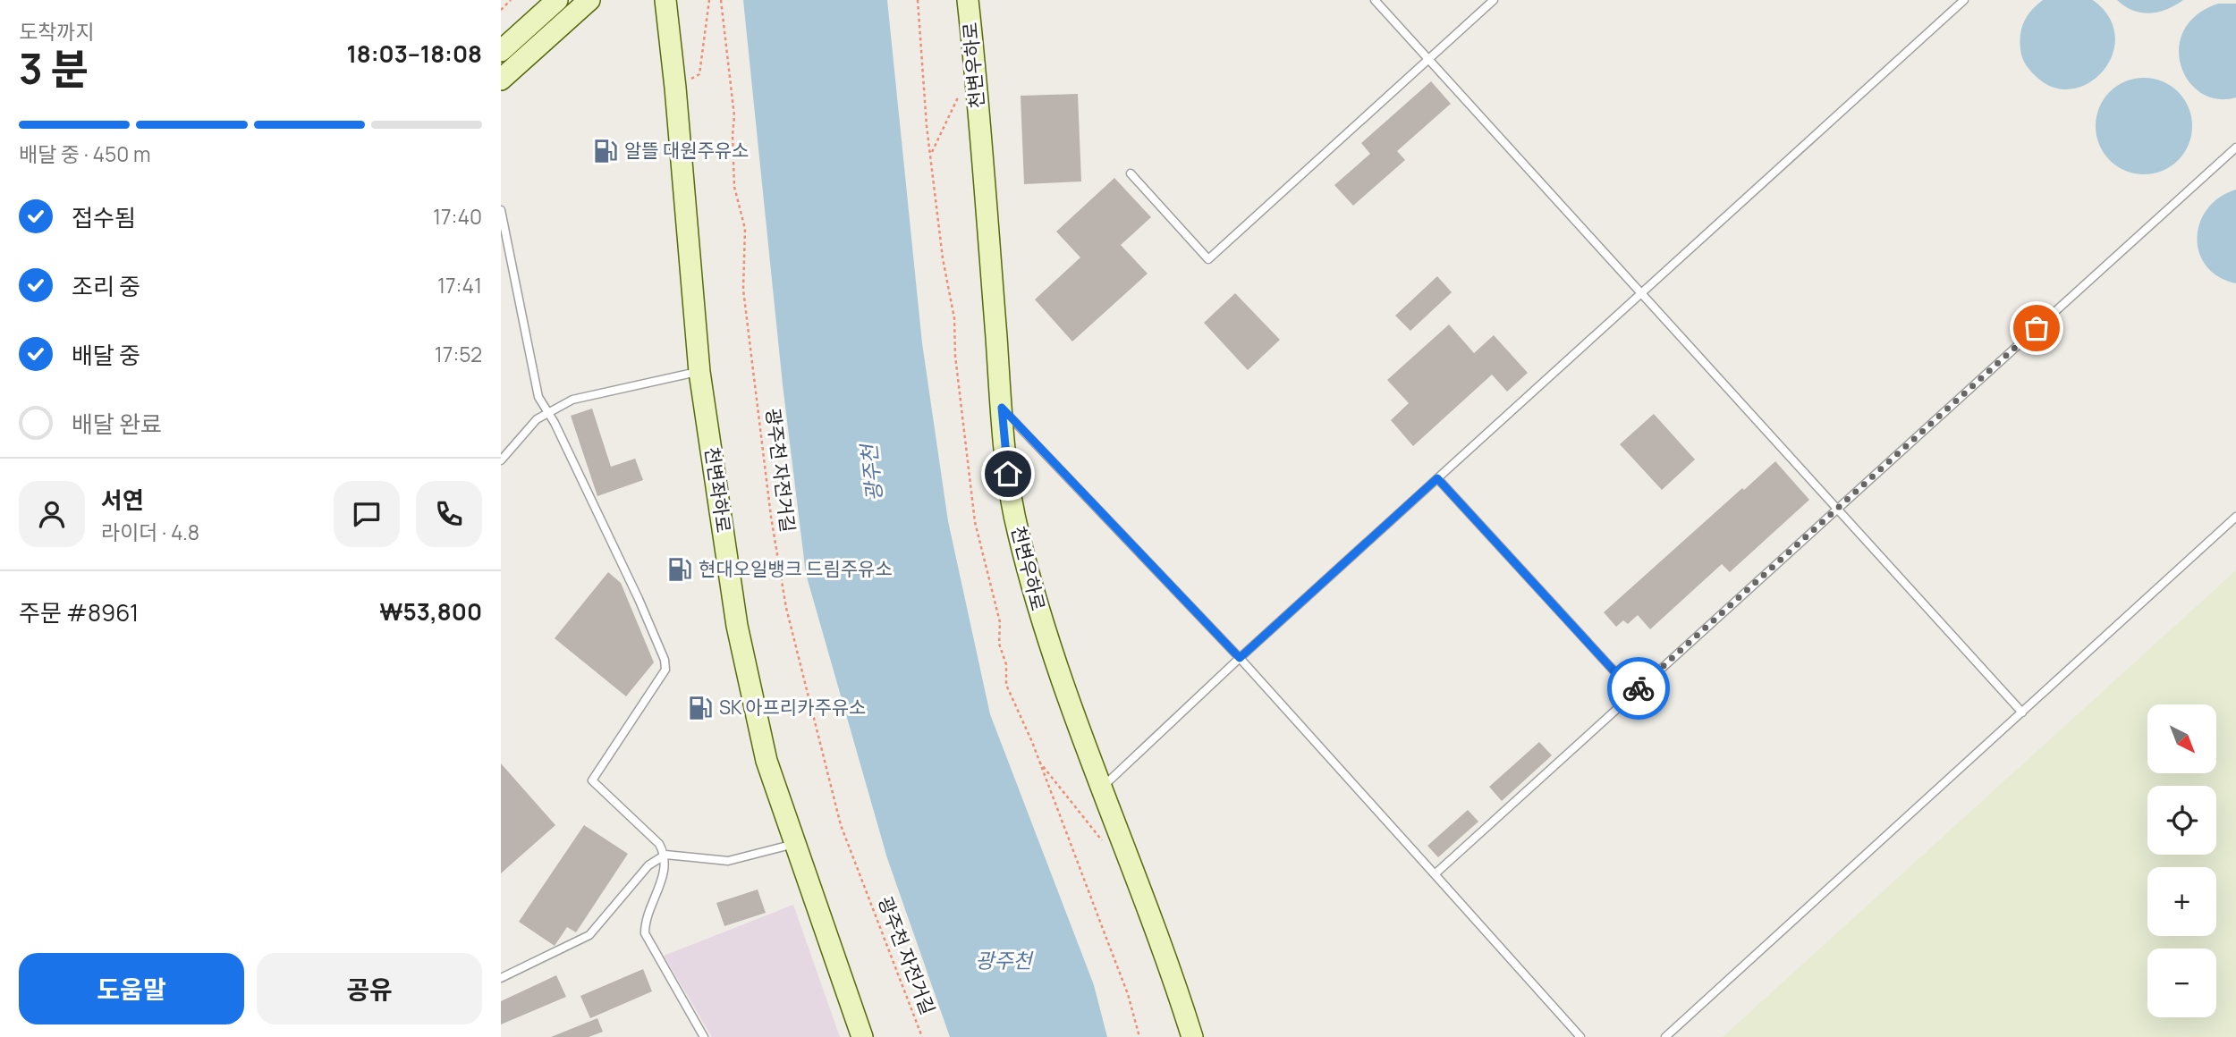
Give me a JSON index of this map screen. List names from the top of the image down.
{
  "streets": {
    "street": ["천변우하로", "천변좌하로"],
    "path": ["광주천 자전거길"]
  },
  "water": ["광주천"],
  "places": {
    "fuel station": ["알뜰 대원주유소", "현대오일뱅크 드림주유소", "SK 아프리카주유소"]
  },
  "north": "bottom right",
  "page": {
    "heading": ["3 분", "도착까지", "18:03–18:08"],
    "panel": [
      "서연",
      "라이더 · 4.8",
      "주문 #8961",
      "₩53,800"
    ],
    "bar": "배달 중 · 450 m",
    "list": [
      ["접수됨", "17:40"],
      ["조리 중", "17:41"],
      ["배달 중", "17:52"],
      "배달 완료"
    ],
    "map_buttons": ["+", "−"],
    "buttons": ["도움말", "공유"]
  }
}
